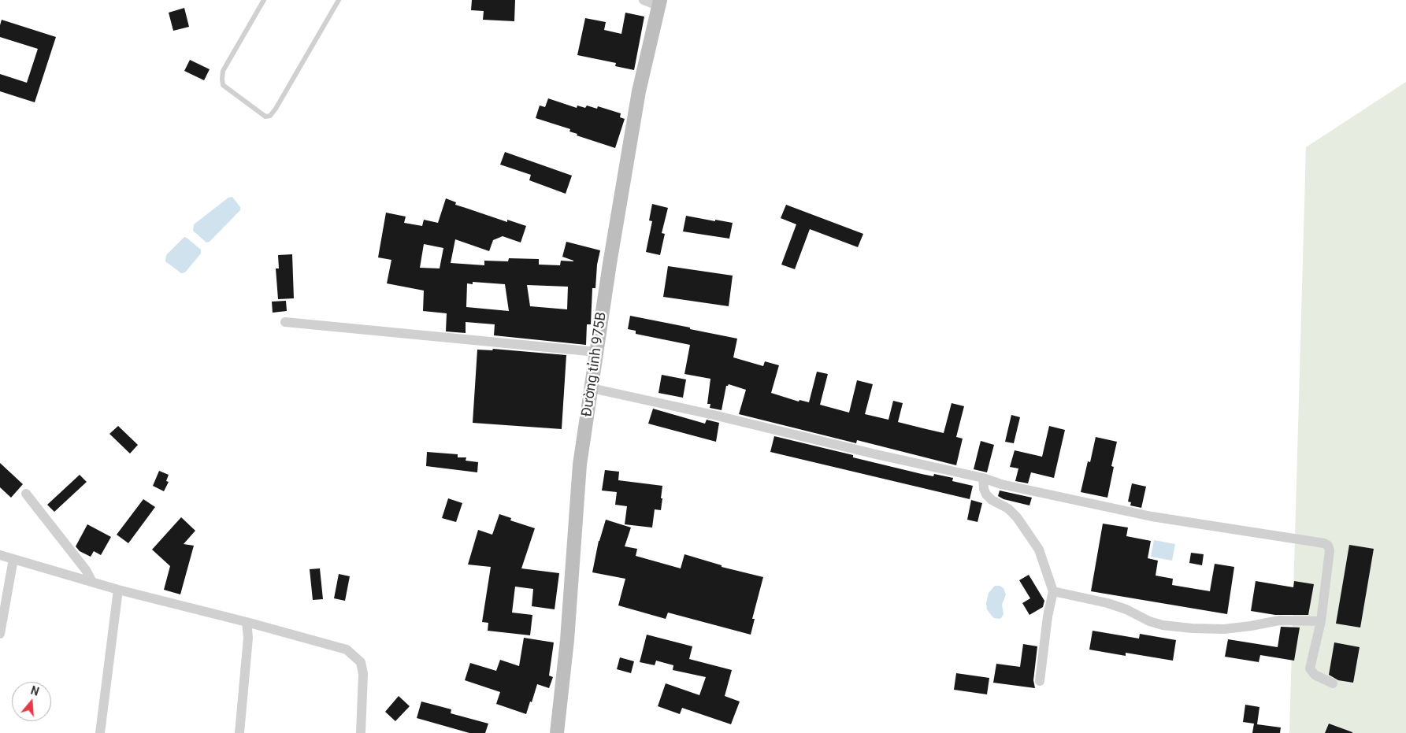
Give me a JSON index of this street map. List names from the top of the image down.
{
  "streets": {
    "main road": ["Đường tỉnh 975B"]
  },
  "north": "top"
}
